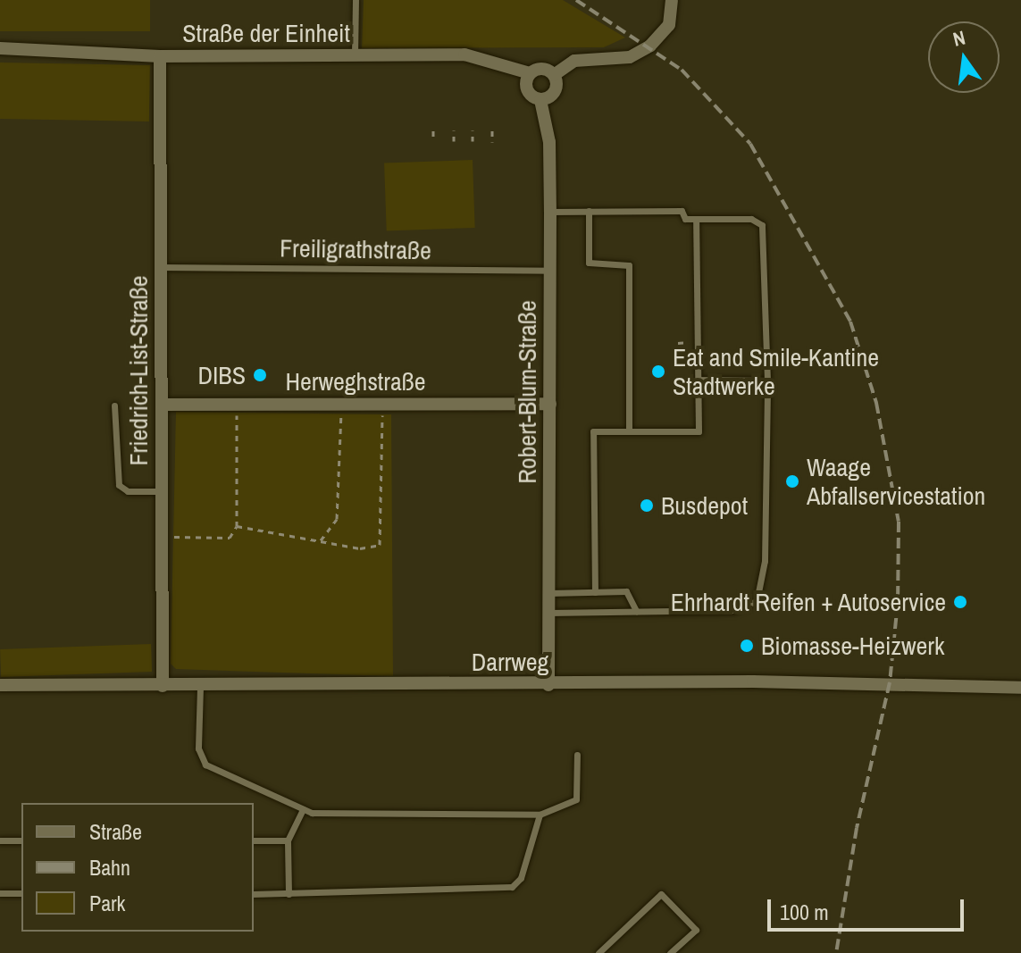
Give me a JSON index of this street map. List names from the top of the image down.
{
  "streets": {
    "street": [
      "Straße der Einheit",
      "Friedrich-List-Straße",
      "Herweghstraße",
      "Robert-Blum-Straße",
      "Darrweg"
    ],
    "lane": ["Freiligrathstraße"]
  },
  "crossings": [
    ["Straße der Einheit", "Friedrich-List-Straße"],
    ["Straße der Einheit", "Robert-Blum-Straße"],
    ["Freiligrathstraße", "Friedrich-List-Straße"],
    ["Freiligrathstraße", "Robert-Blum-Straße"],
    ["Friedrich-List-Straße", "Herweghstraße"],
    ["Friedrich-List-Straße", "Darrweg"],
    ["Herweghstraße", "Robert-Blum-Straße"],
    ["Robert-Blum-Straße", "Darrweg"]
  ],
  "places": [
    "Eat and Smile-Kantine Stadtwerke",
    "DIBS",
    "Waage Abfallservicestation",
    "Busdepot",
    "Ehrhardt Reifen + Autoservice",
    "Biomasse-Heizwerk"
  ],
  "legend": ["Straße", "Bahn", "Park"],
  "scale_bar": "100 m",
  "north": "top"
}
